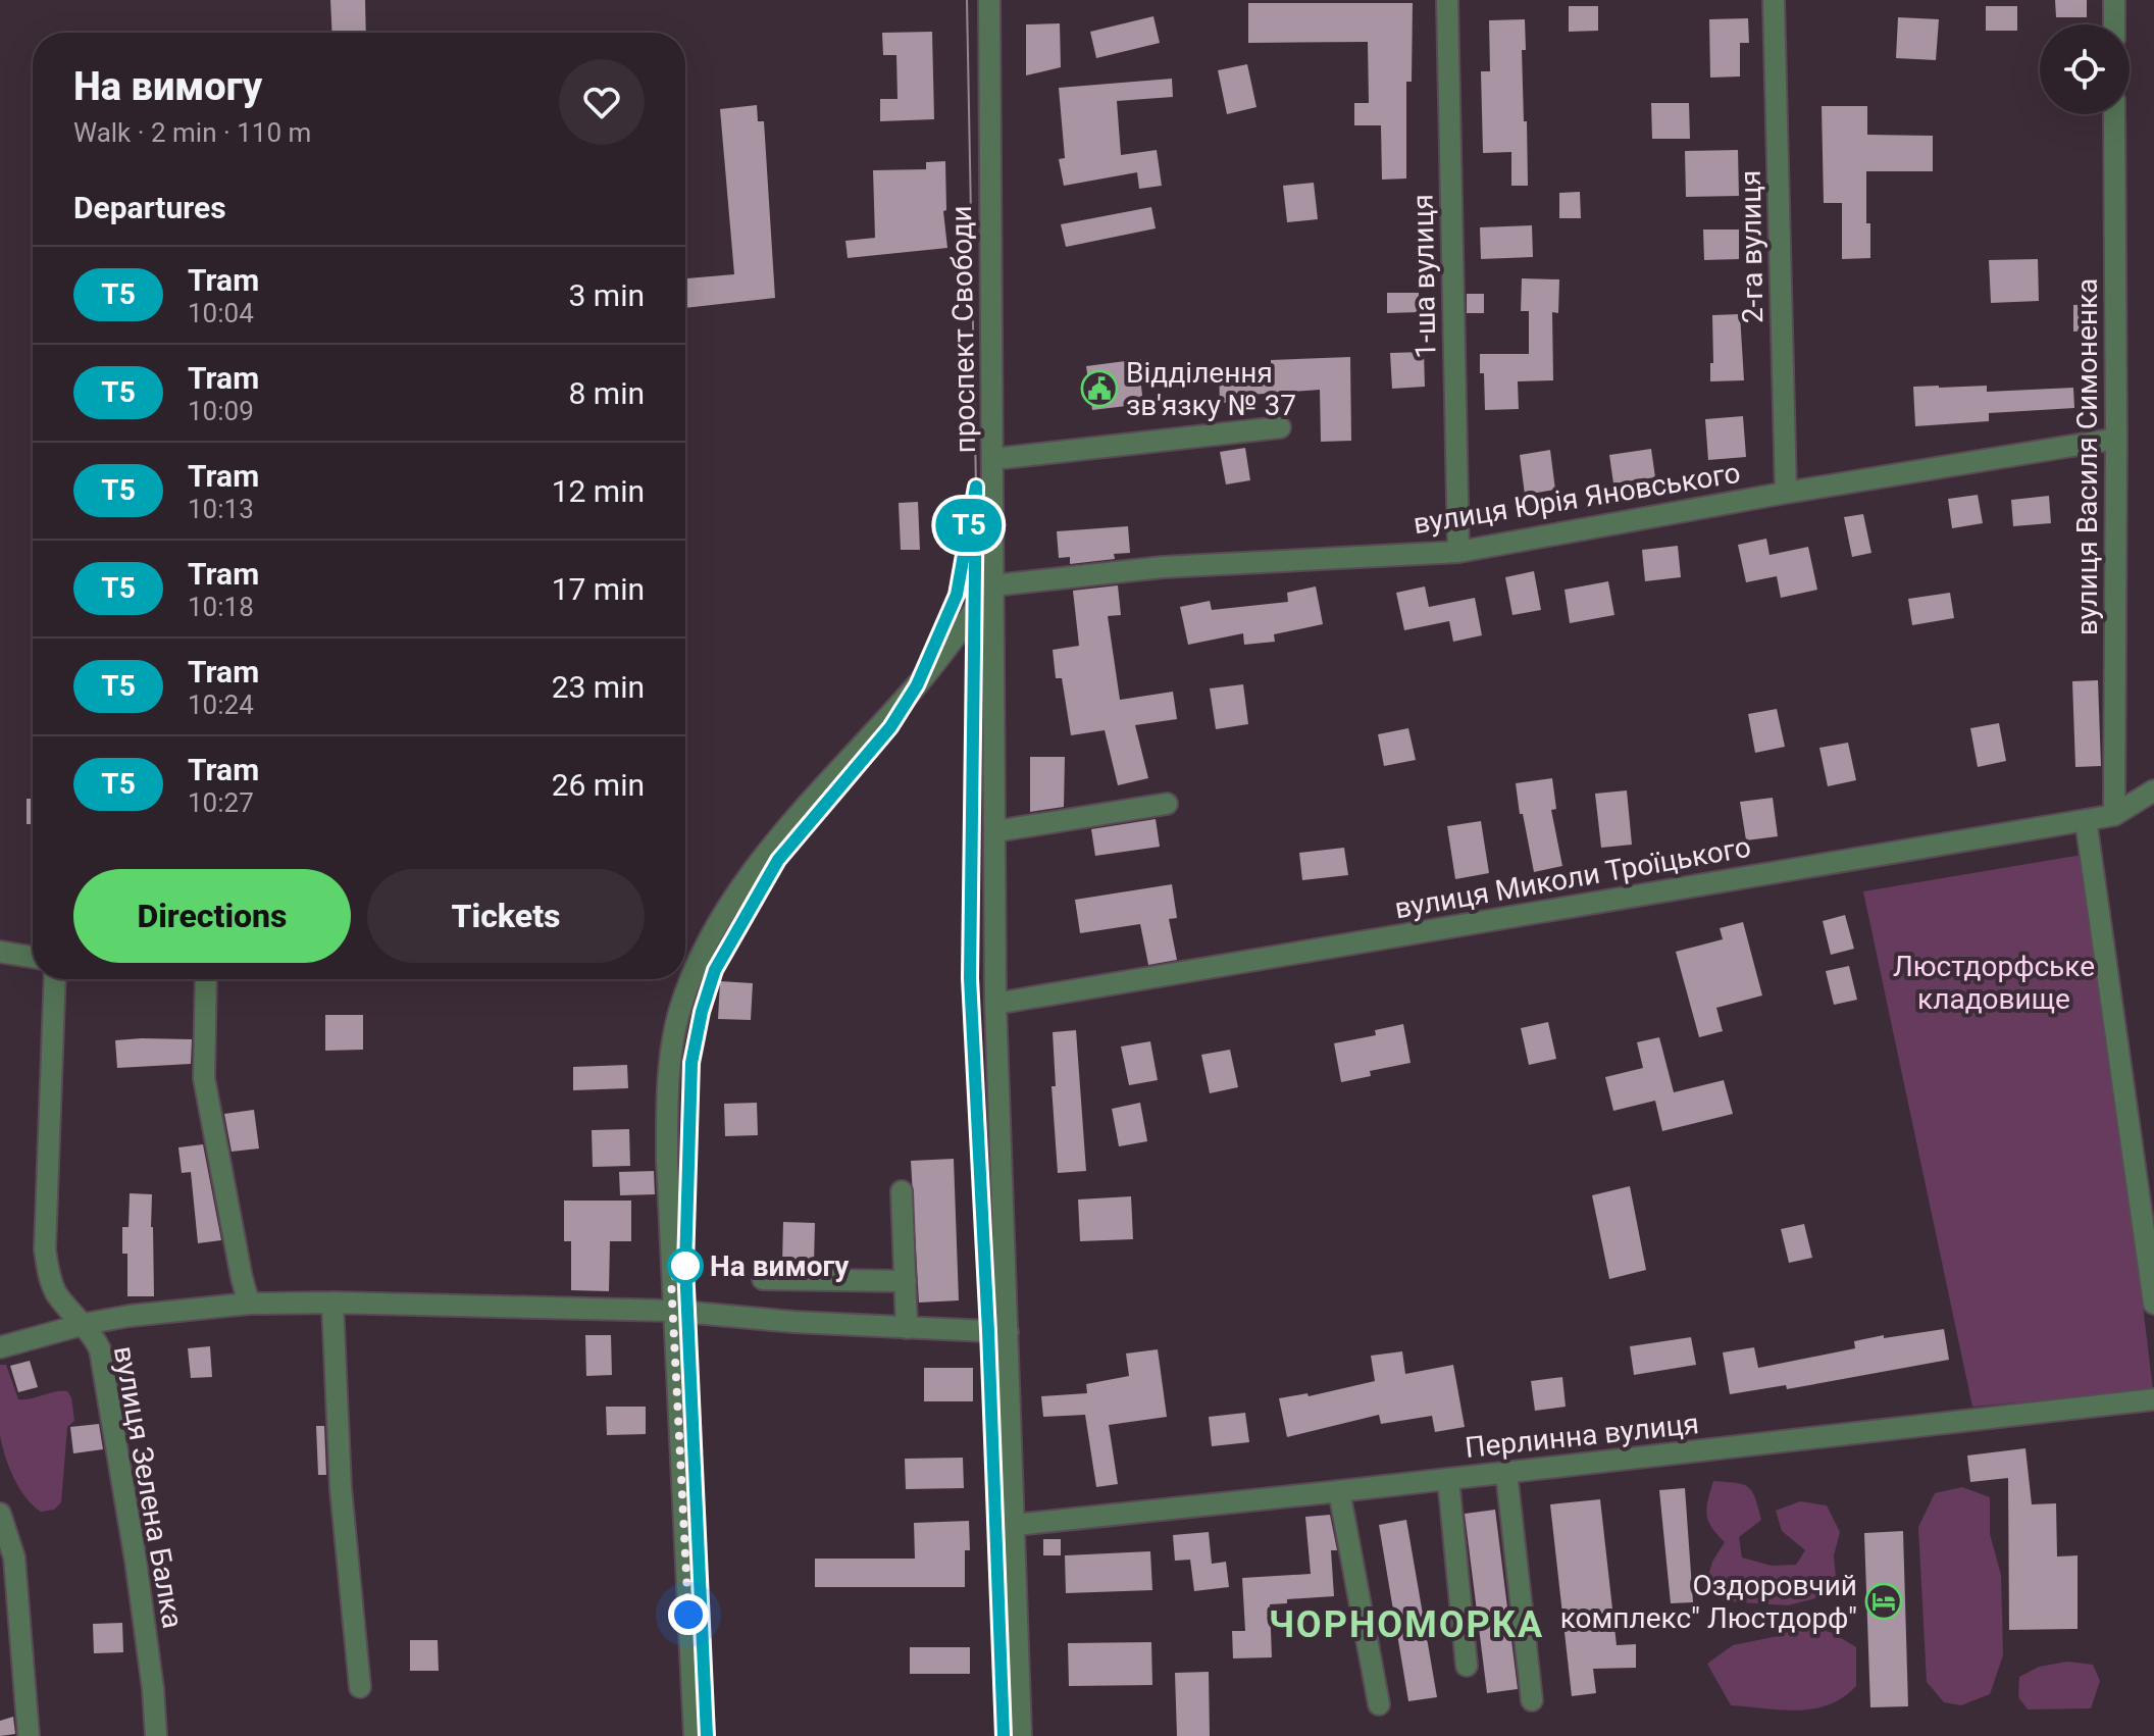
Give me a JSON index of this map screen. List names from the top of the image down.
{
  "streets": {
    "street": [
      "2-га вулиця",
      "1-ша вулиця",
      "проспект Свободи",
      "вулиця Василя Симоненка",
      "вулиця Юрія Яновського",
      "вулиця Миколи Троїцького",
      "Перлинна вулиця",
      "вулиця Зелена Балка"
    ]
  },
  "crossings": [
    ["2-га вулиця", "вулиця Юрія Яновського"],
    ["1-ша вулиця", "вулиця Юрія Яновського"],
    ["проспект Свободи", "вулиця Юрія Яновського"],
    ["проспект Свободи", "вулиця Миколи Троїцького"],
    ["проспект Свободи", "Перлинна вулиця"],
    ["вулиця Василя Симоненка", "вулиця Юрія Яновського"],
    ["вулиця Василя Симоненка", "вулиця Миколи Троїцького"]
  ],
  "districts": ["ЧОРНОМОРКА"],
  "parks": ["Люстдорфське кладовище"],
  "places": {
    "public building": ["Відділення зв'язку № 37"],
    "other": ["На вимогу"],
    "hotel": ["Оздоровчий комплекс\" Люстдорф\""]
  },
  "lines": ["tram line T5"],
  "page": {
    "on_map": "T5",
    "heading": [
      ["На вимогу", "Walk · 2 min · 110 m"],
      "Departures"
    ],
    "list": [
      {
        "mark": "T5",
        "name": "Tram",
        "note": "10:04",
        "value": "3 min"
      },
      {
        "mark": "T5",
        "name": "Tram",
        "note": "10:09",
        "value": "8 min"
      },
      {
        "mark": "T5",
        "name": "Tram",
        "note": "10:13",
        "value": "12 min"
      },
      {
        "mark": "T5",
        "name": "Tram",
        "note": "10:18",
        "value": "17 min"
      },
      {
        "mark": "T5",
        "name": "Tram",
        "note": "10:24",
        "value": "23 min"
      },
      {
        "mark": "T5",
        "name": "Tram",
        "note": "10:27",
        "value": "26 min"
      }
    ],
    "buttons": ["Directions", "Tickets"]
  }
}
